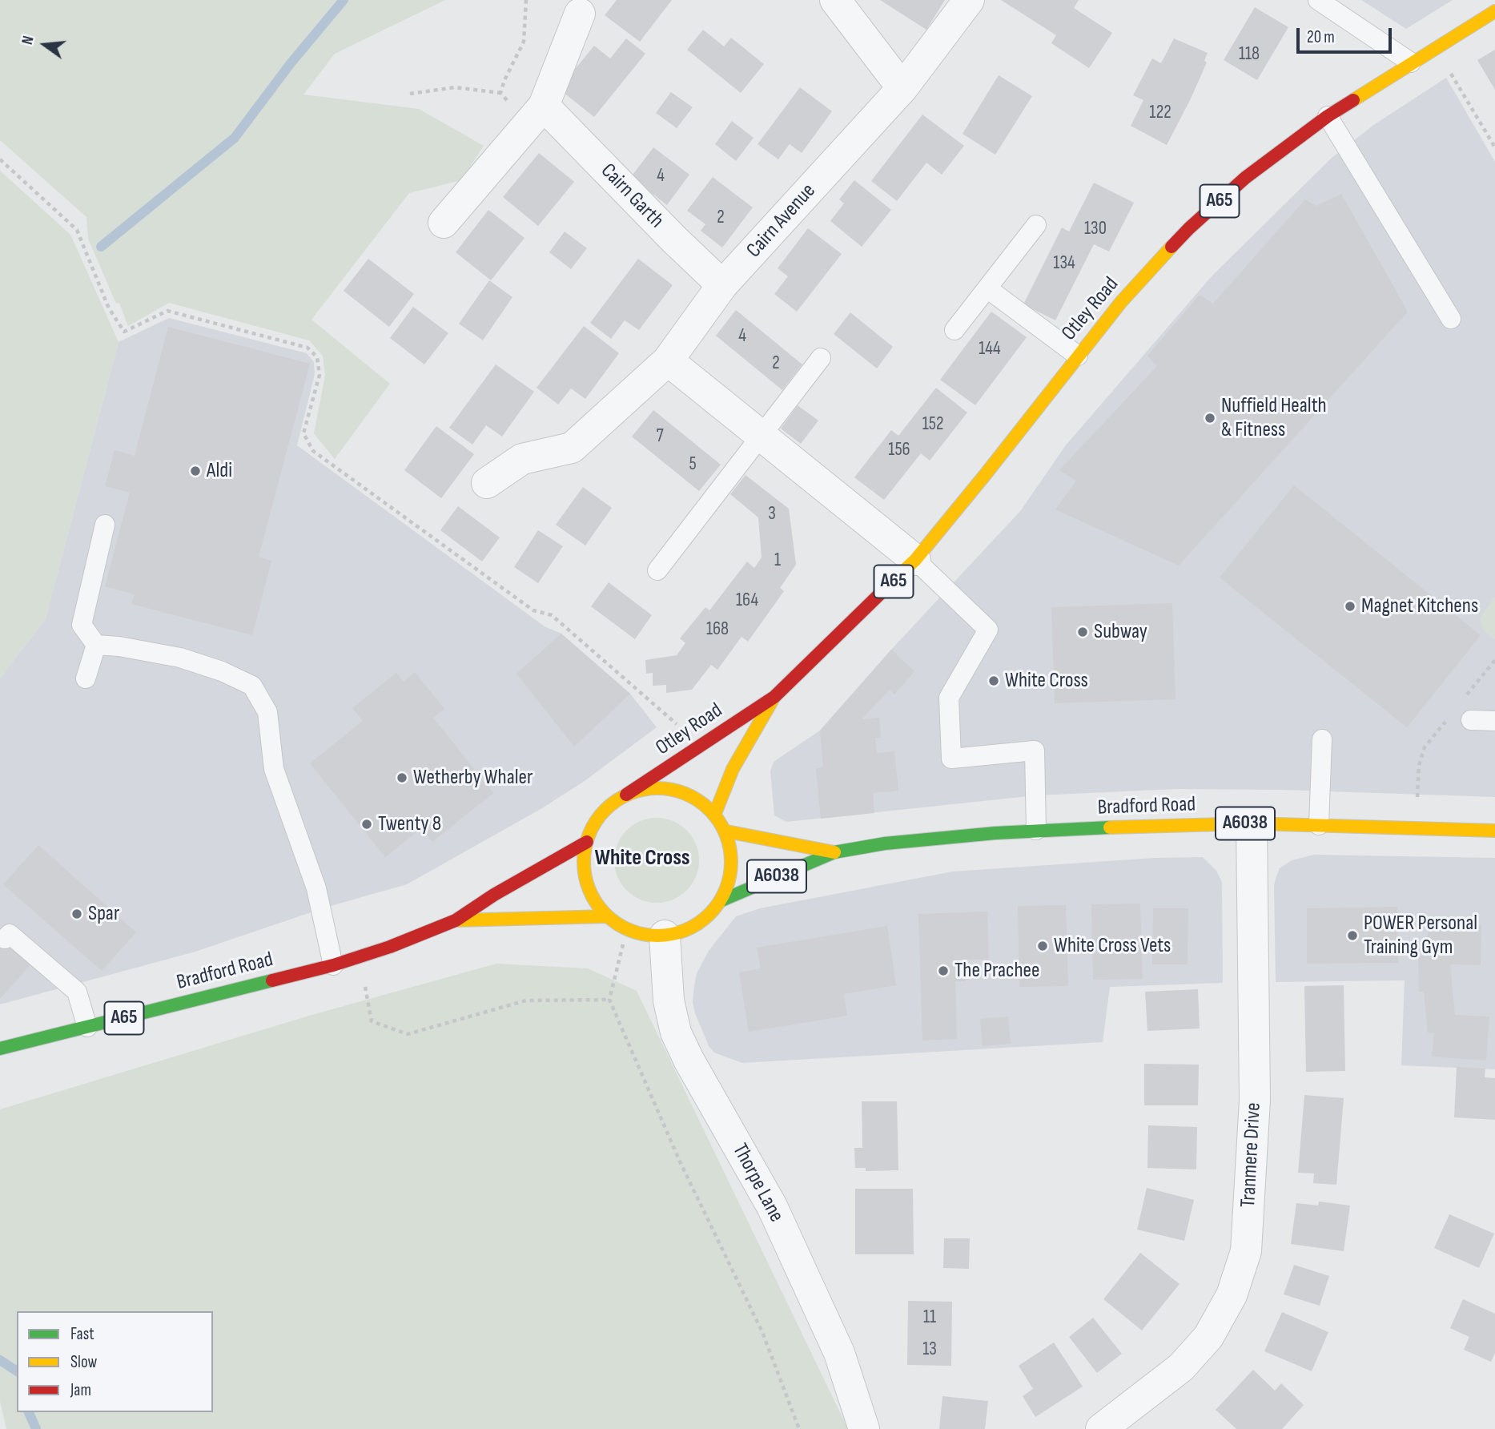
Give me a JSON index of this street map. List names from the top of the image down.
{
  "streets": {
    "main road": [
      "A65",
      "Otley Road",
      "Bradford Road",
      "A6038"
    ],
    "street": [
      "Cairn Garth",
      "Cairn Avenue",
      "Tranmere Drive",
      "Thorpe Lane"
    ]
  },
  "crossings": [
    ["Cairn Garth", "Cairn Avenue"],
    ["A65", "Otley Road"],
    ["A65", "Bradford Road"],
    ["A65", "Thorpe Lane"],
    ["Otley Road", "Bradford Road"],
    ["Otley Road", "Thorpe Lane"],
    ["Bradford Road", "Tranmere Drive"],
    ["Bradford Road", "Thorpe Lane"]
  ],
  "districts": ["White Cross"],
  "places": [
    "Nuffield Health & Fitness",
    "Aldi",
    "Magnet Kitchens",
    "Subway",
    "White Cross",
    "Wetherby Whaler",
    "Twenty 8",
    "Spar",
    "POWER Personal Training Gym",
    "White Cross Vets",
    "The Prachee"
  ],
  "house_numbers": [
    "118",
    "122",
    "4",
    "2",
    "130",
    "134",
    "4",
    "144",
    "2",
    "152",
    "7",
    "156",
    "5",
    "3",
    "1",
    "164",
    "168",
    "11",
    "13"
  ],
  "legend": ["Fast", "Slow", "Jam"],
  "scale_bar": "20 m",
  "north": "left"
}
